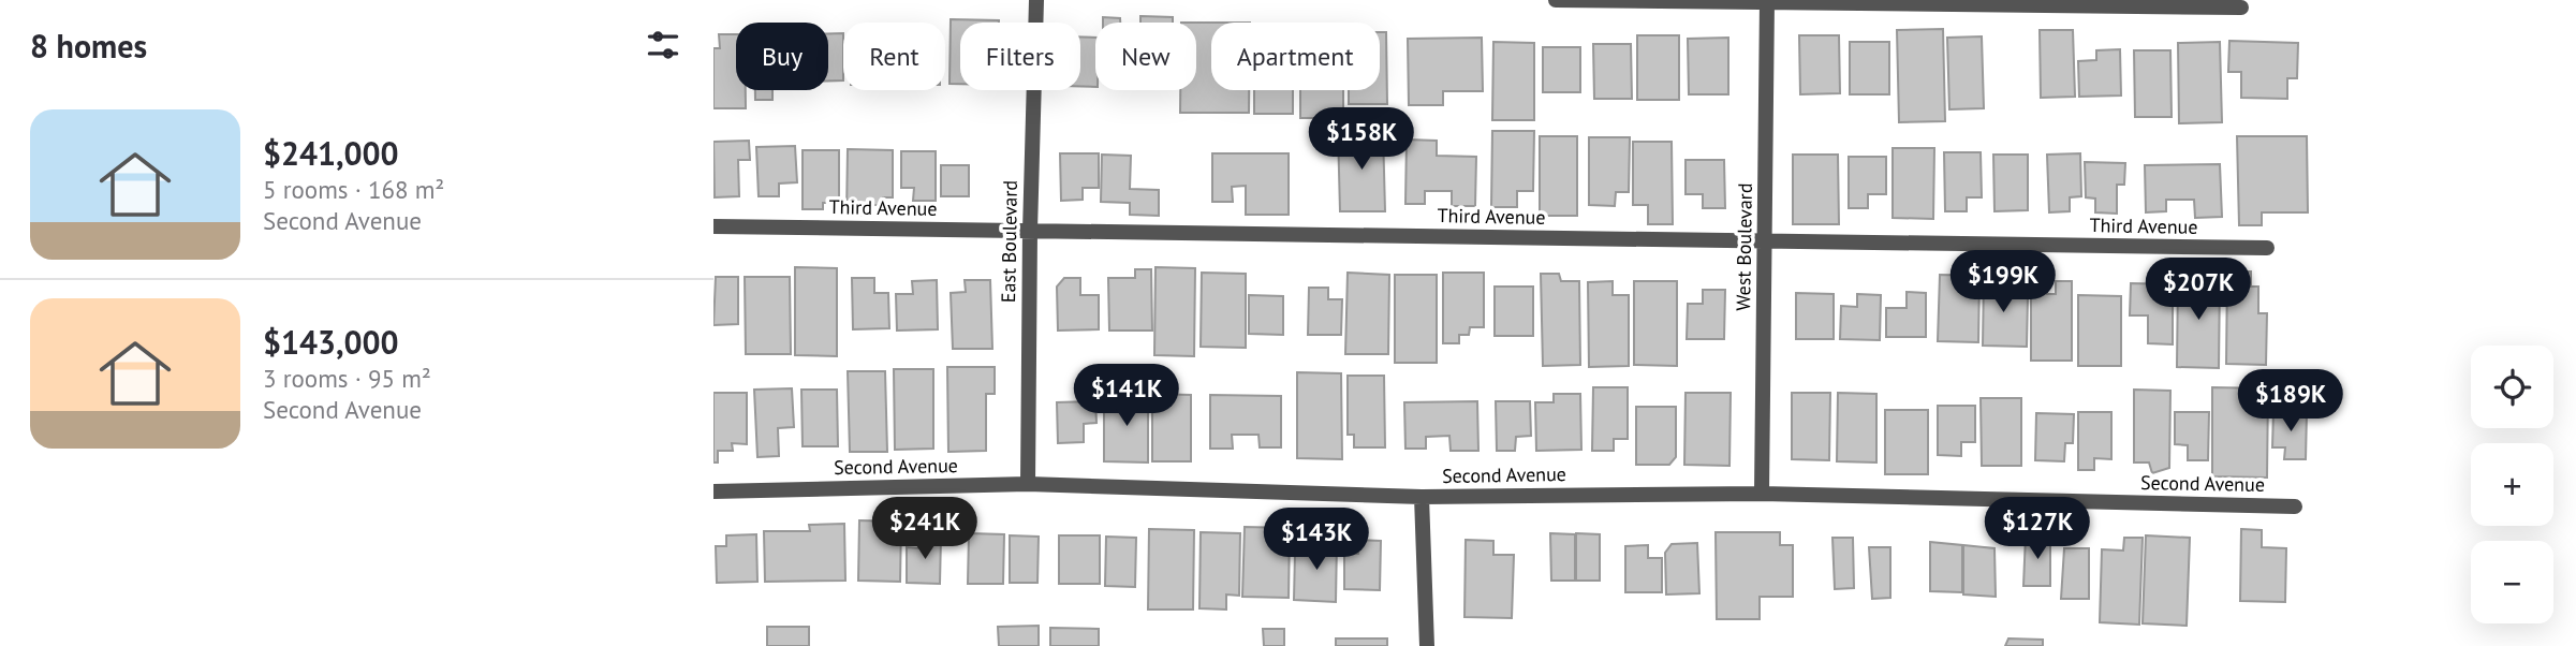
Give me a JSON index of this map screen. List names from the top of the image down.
{
  "streets": {
    "street": [
      "Third Avenue",
      "East Boulevard",
      "West Boulevard",
      "Second Avenue"
    ]
  },
  "crossings": [
    ["Third Avenue", "East Boulevard"],
    ["Third Avenue", "West Boulevard"],
    ["East Boulevard", "Second Avenue"],
    ["West Boulevard", "Second Avenue"]
  ],
  "page": {
    "heading": "8 homes",
    "chip": [
      "Buy",
      "Rent",
      "Filters",
      "New",
      "Apartment"
    ],
    "list": [
      {
        "name": "$241,000",
        "note": "5 rooms · 168 m² · Second Avenue"
      },
      {
        "name": "$143,000",
        "note": "3 rooms · 95 m² · Second Avenue"
      }
    ],
    "price": [
      "$158K",
      "$199K",
      "$207K",
      "$141K",
      "$189K",
      "$241K",
      "$127K",
      "$143K"
    ],
    "map_buttons": ["+", "−"]
  }
}
